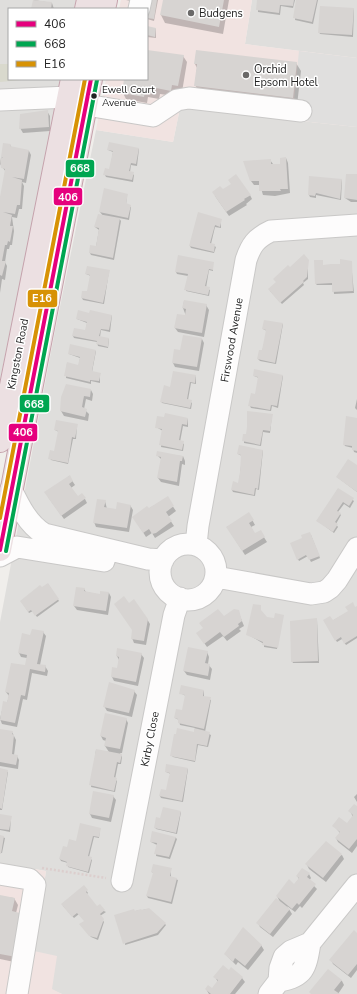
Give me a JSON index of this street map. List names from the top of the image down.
{
  "streets": {
    "highway": ["Kingston Road"],
    "street": ["Firswood Avenue", "Kirby Close"]
  },
  "crossings": [
    ["Firswood Avenue", "Kirby Close"]
  ],
  "places": ["Budgens", "Orchid Epsom Hotel", "Ewell Court Avenue"],
  "lines": ["transit line 406", "transit line 668", "transit line E16"],
  "legend": ["406", "668", "E16"]
}
